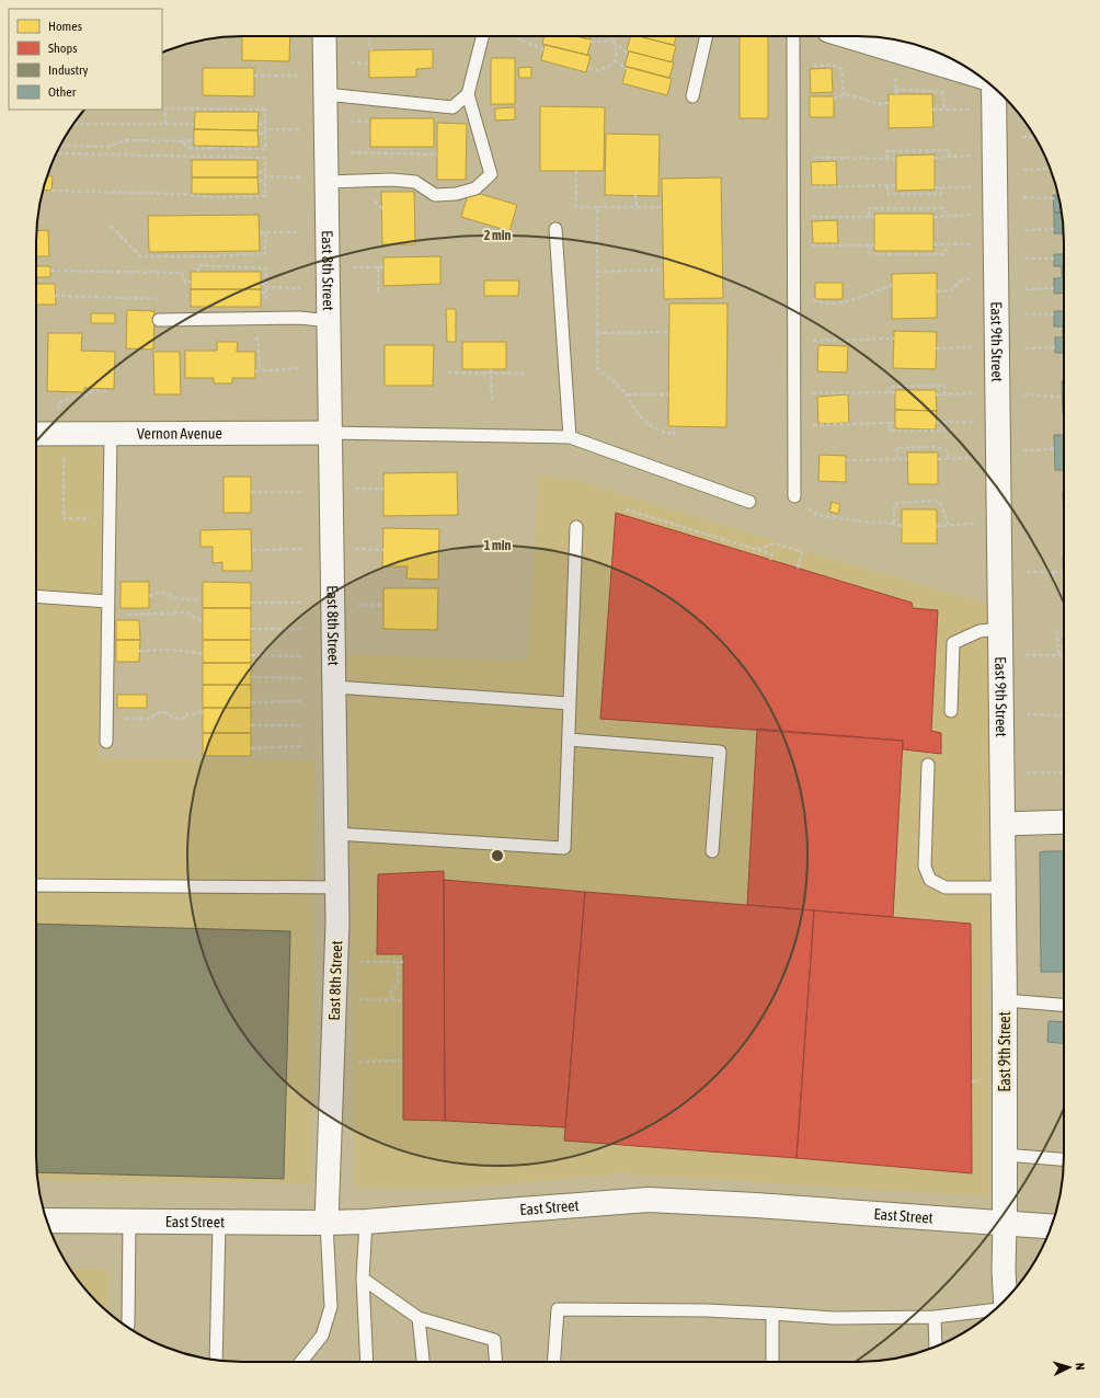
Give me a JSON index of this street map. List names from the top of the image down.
{
  "streets": {
    "street": [
      "East 8th Street",
      "East 9th Street",
      "Vernon Avenue",
      "East Street"
    ]
  },
  "crossings": [
    ["East 8th Street", "Vernon Avenue"],
    ["East 8th Street", "East Street"],
    ["East 9th Street", "East Street"]
  ],
  "legend": [
    "Homes",
    "Shops",
    "Industry",
    "Other"
  ],
  "north": "right",
  "rings": ["2 min", "1 min"]
}
